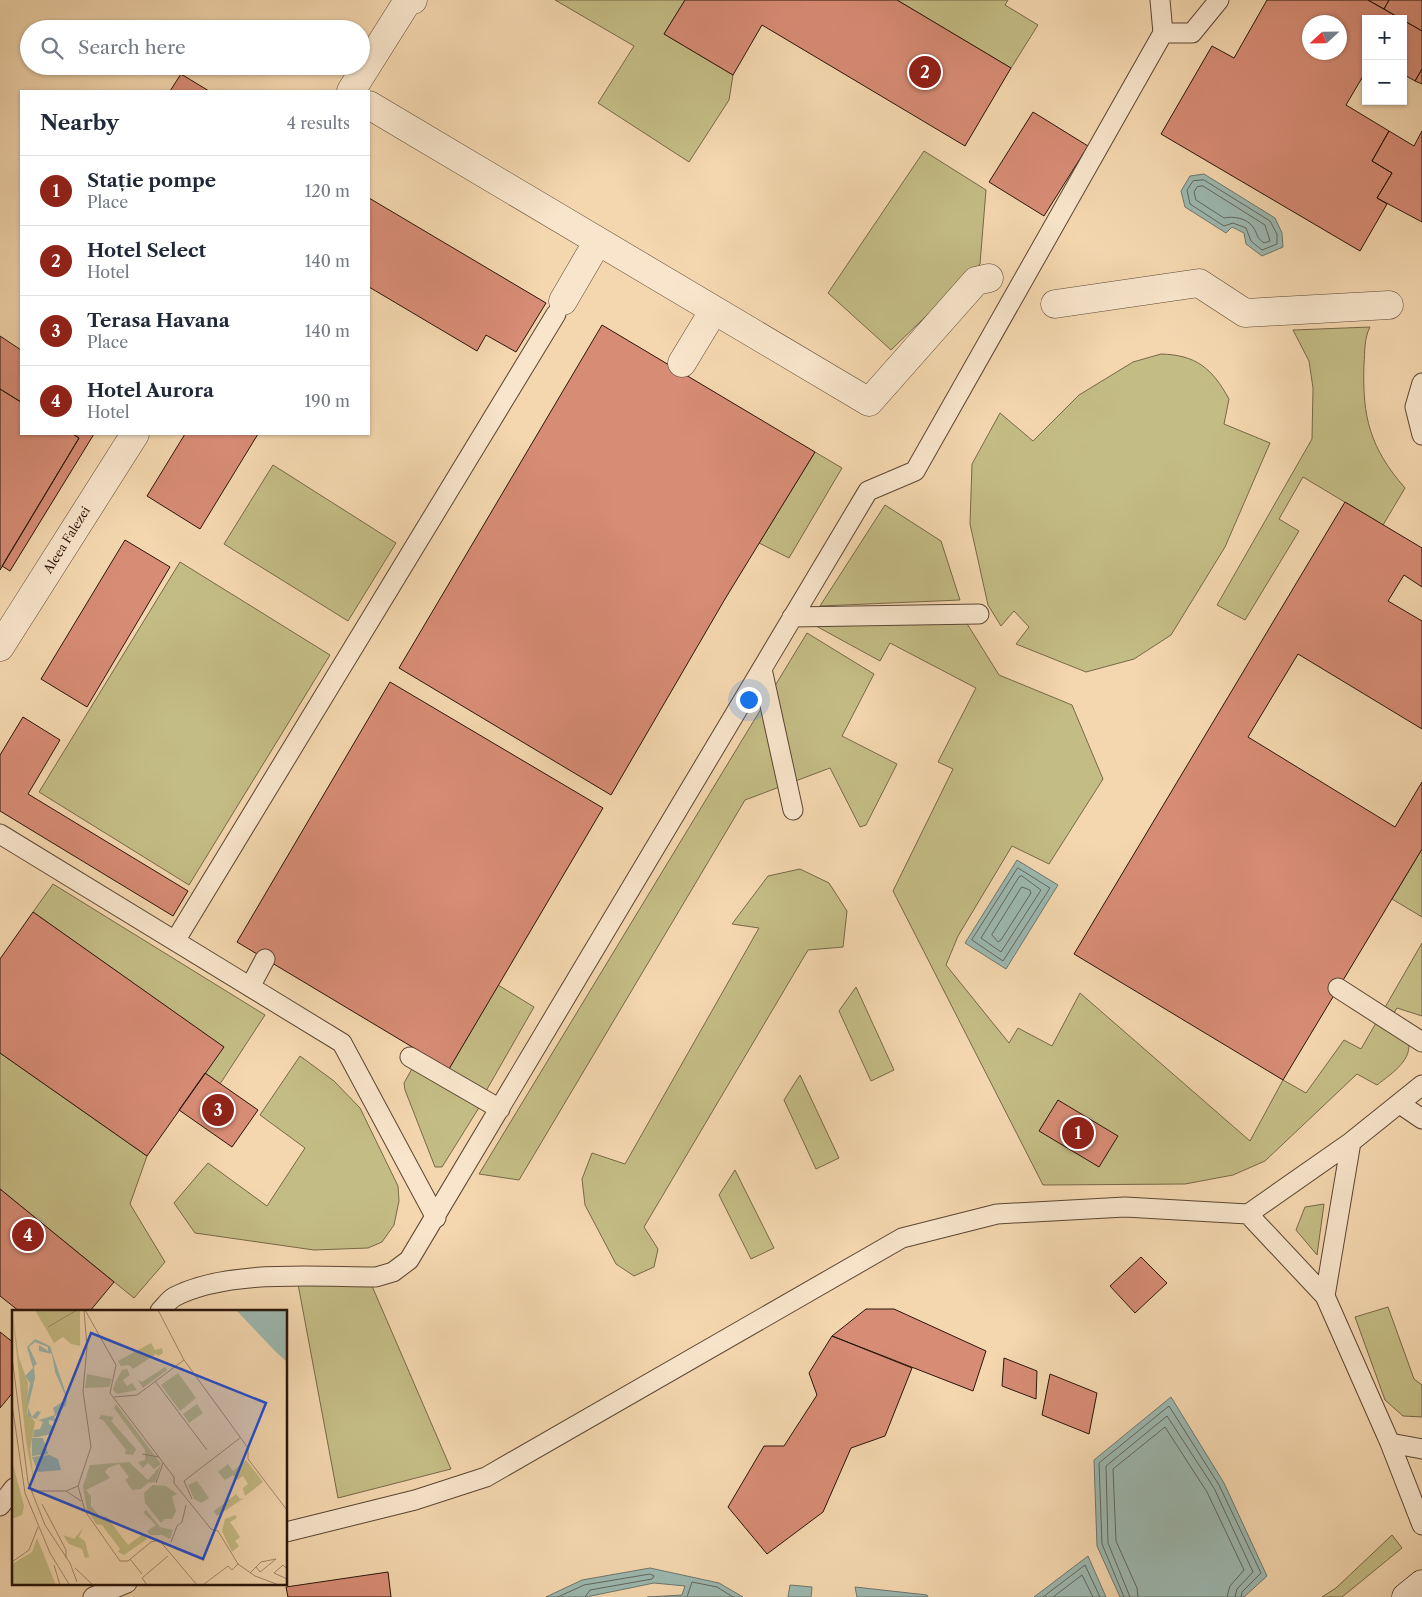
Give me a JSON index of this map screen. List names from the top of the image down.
{
  "streets": {
    "street": ["Aleea Falezei"]
  },
  "north": "left",
  "page": {
    "map_buttons": ["+", "−"],
    "search": "Search here",
    "pins": [
      "2",
      "3",
      "1",
      "4"
    ],
    "heading": ["Nearby", "4 results"],
    "list": [
      {
        "mark": "1",
        "name": "Stație pompe",
        "note": "Place",
        "value": "120 m"
      },
      {
        "mark": "2",
        "name": "Hotel Select",
        "note": "Hotel",
        "value": "140 m"
      },
      {
        "mark": "3",
        "name": "Terasa Havana",
        "note": "Place",
        "value": "140 m"
      },
      {
        "mark": "4",
        "name": "Hotel Aurora",
        "note": "Hotel",
        "value": "190 m"
      }
    ]
  }
}
